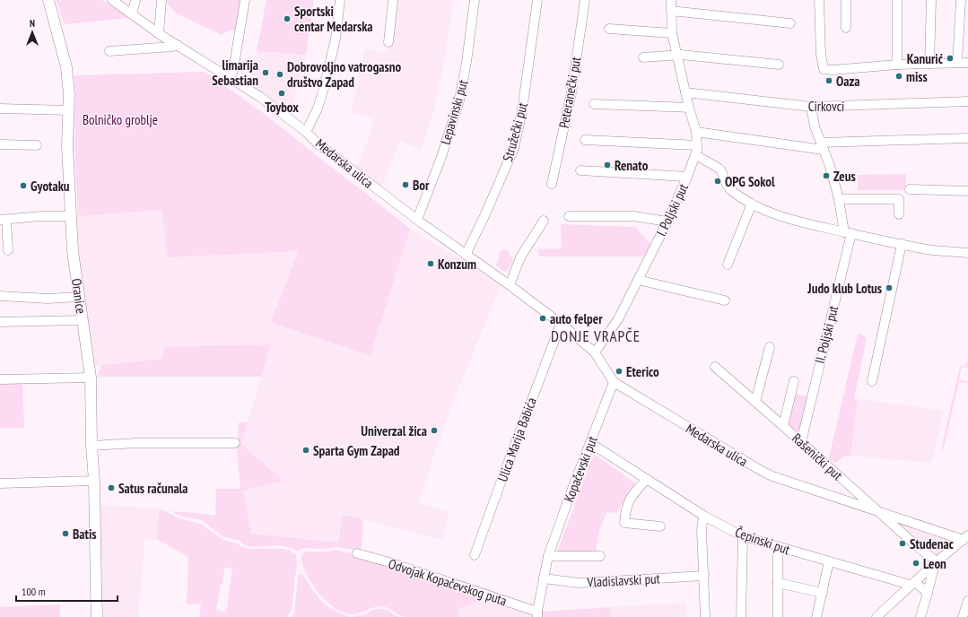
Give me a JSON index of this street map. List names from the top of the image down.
{
  "streets": {
    "main road": ["Oranice"],
    "street": [
      "Peteranečki put",
      "Cirkovci",
      "Lepavinski put",
      "Stružečki put",
      "Medarska ulica",
      "I. Poljski put",
      "II. Poljski put",
      "Ulica Marija Babića",
      "Rašenički put",
      "Kopačevski put",
      "Čepinski put",
      "Vladislavski put",
      "Odvojak Kopačevskog puta"
    ]
  },
  "crossings": [
    ["Cirkovci", "I. Poljski put"],
    ["Cirkovci", "II. Poljski put"],
    ["Lepavinski put", "Medarska ulica"],
    ["Stružečki put", "Medarska ulica"],
    ["Medarska ulica", "I. Poljski put"],
    ["Medarska ulica", "Ulica Marija Babića"],
    ["Medarska ulica", "Rašenički put"],
    ["Medarska ulica", "Kopačevski put"],
    ["II. Poljski put", "Rašenički put"],
    ["Kopačevski put", "Čepinski put"],
    ["Kopačevski put", "Vladislavski put"],
    ["Kopačevski put", "Odvojak Kopačevskog puta"]
  ],
  "districts": ["DONJE VRAPČE"],
  "parks": ["Bolničko groblje"],
  "places": [
    "Sportski centar Medarska",
    "Kanurić",
    "limarija Sebastian",
    "Dobrovoljno vatrogasno društvo Zapad",
    "miss",
    "Oaza",
    "Toybox",
    "Renato",
    "Zeus",
    "OPG Sokol",
    "Bor",
    "Gyotaku",
    "Konzum",
    "Judo klub Lotus",
    "auto felper",
    "Eterico",
    "Univerzal žica",
    "Sparta Gym Zapad",
    "Satus računala",
    "Batis",
    "Studenac",
    "Leon"
  ],
  "scale_bar": "100 m",
  "north": "top"
}
